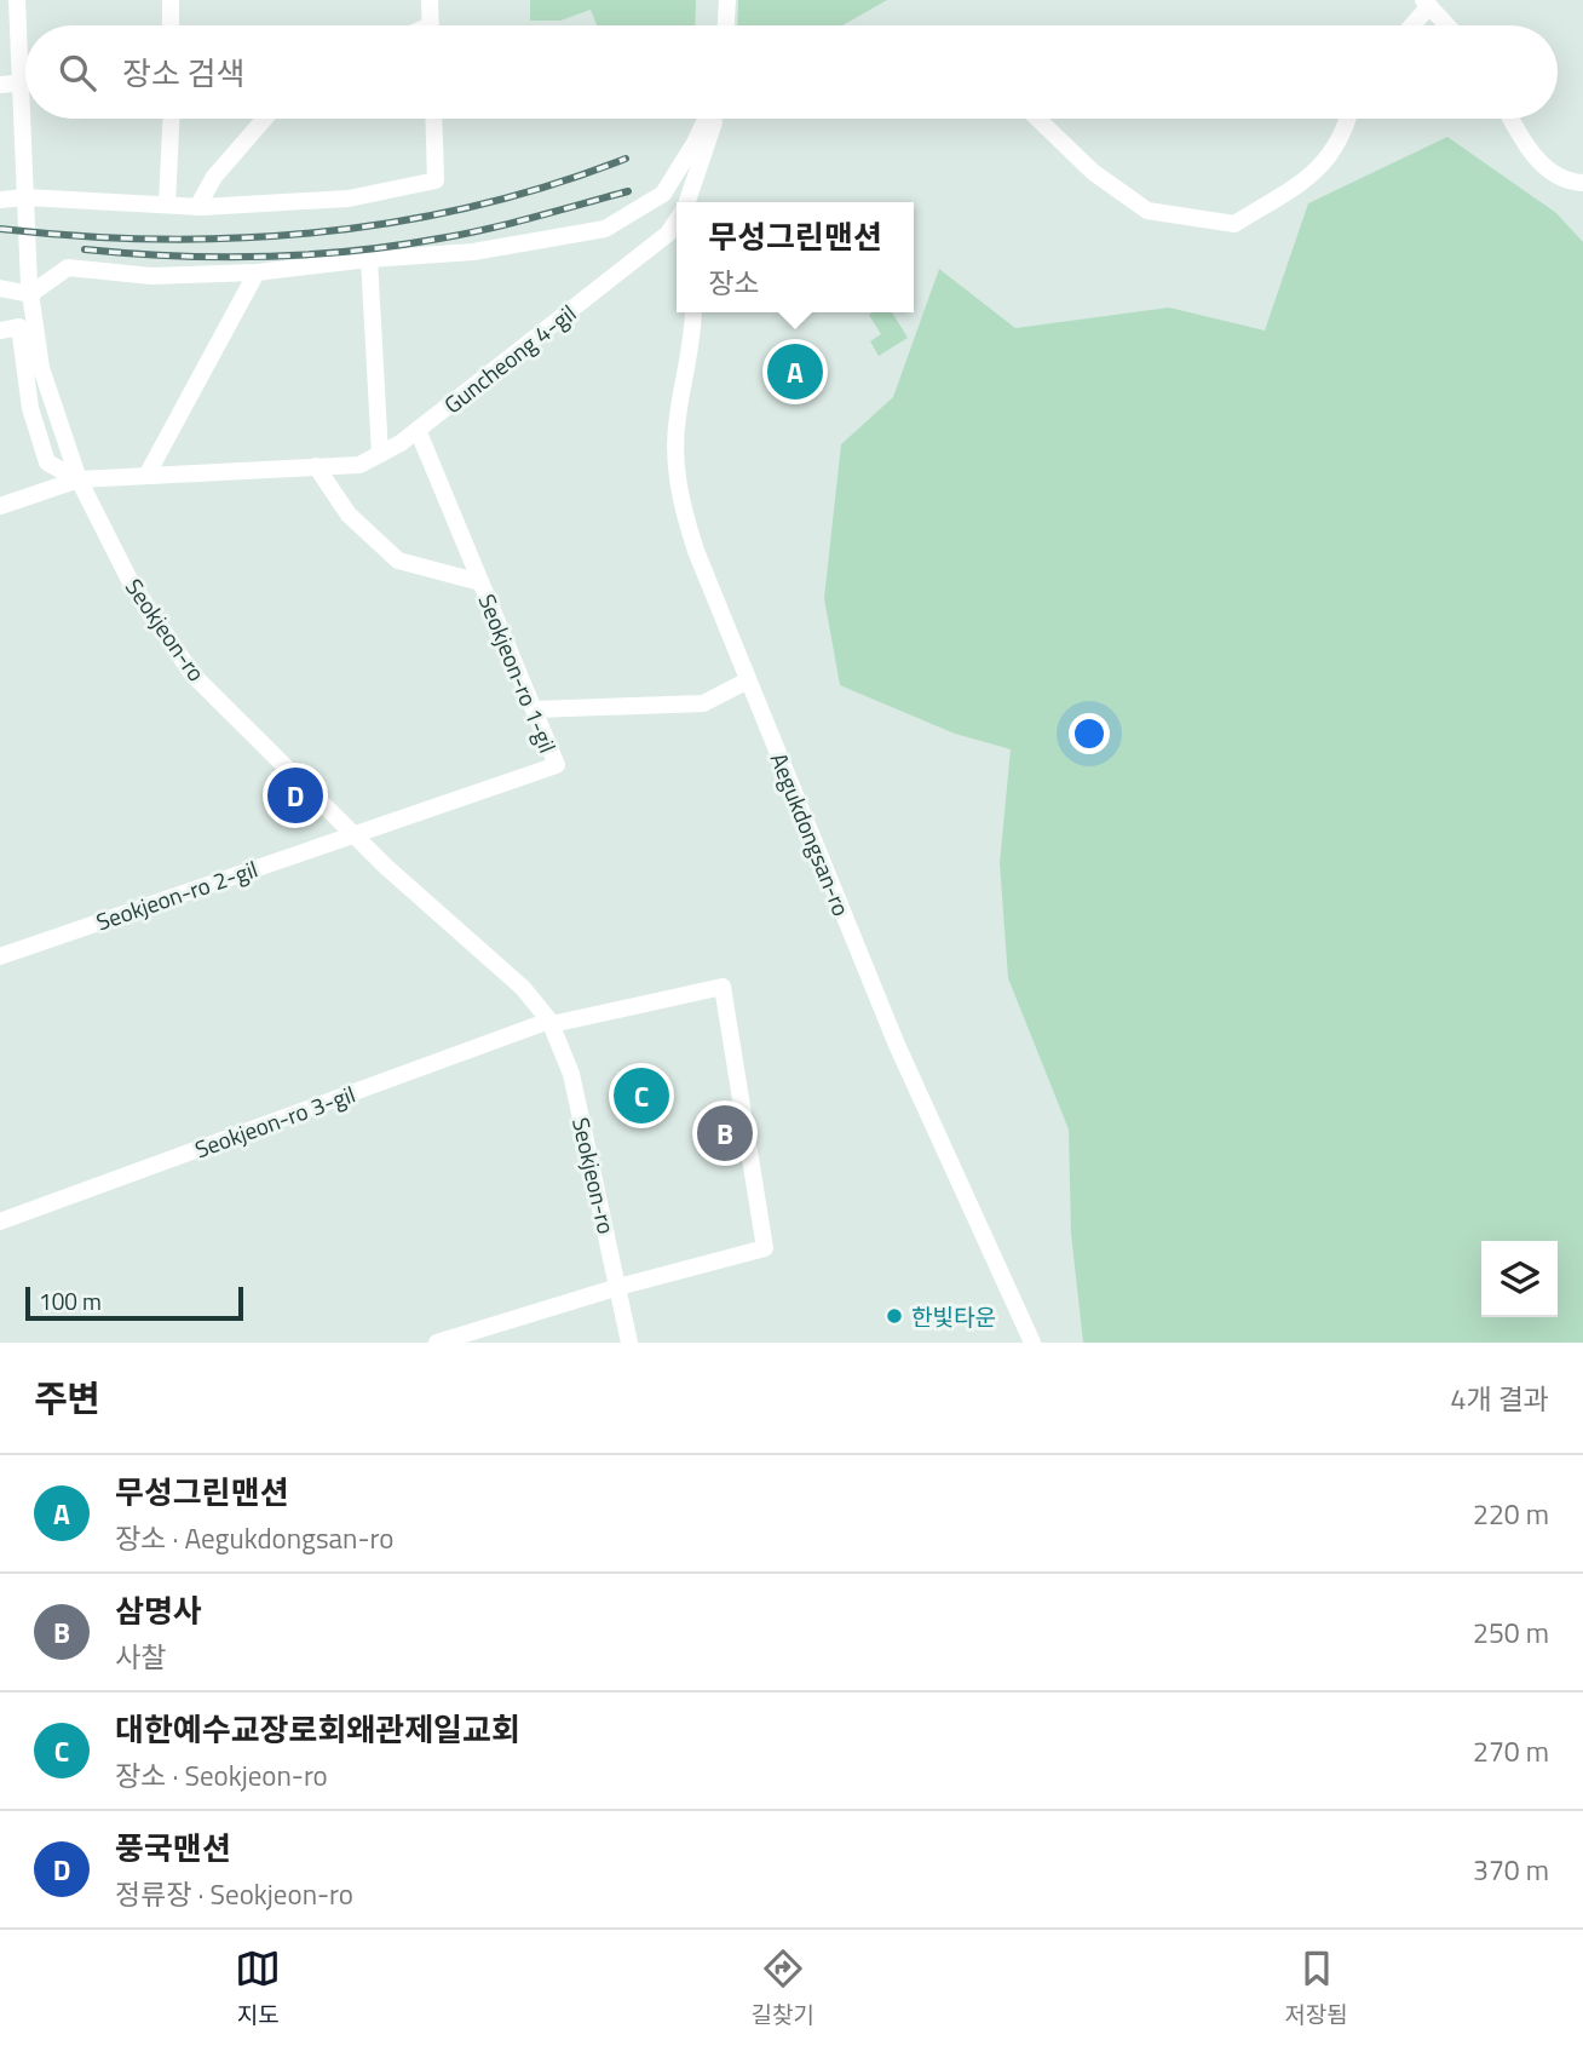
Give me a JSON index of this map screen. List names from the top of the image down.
{
  "streets": {
    "street": [
      "Guncheong 4-gil",
      "Seokjeon-ro",
      "Seokjeon-ro 1-gil",
      "Aegukdongsan-ro",
      "Seokjeon-ro 2-gil",
      "Seokjeon-ro 3-gil"
    ]
  },
  "crossings": [
    ["Guncheong 4-gil", "Seokjeon-ro"],
    ["Guncheong 4-gil", "Seokjeon-ro 1-gil"],
    ["Seokjeon-ro", "Seokjeon-ro 1-gil"],
    ["Seokjeon-ro", "Seokjeon-ro 2-gil"],
    ["Seokjeon-ro", "Seokjeon-ro 3-gil"],
    ["Seokjeon-ro 1-gil", "Seokjeon-ro 2-gil"]
  ],
  "places": ["한빛타운"],
  "scale_bar": "100 m",
  "page": {
    "search": "장소 검색",
    "popup": ["무성그린맨션", "장소"],
    "pins": [
      "A",
      "D",
      "C",
      "B"
    ],
    "scale": "100 m",
    "heading": ["주변", "4개 결과"],
    "list": [
      {
        "mark": "A",
        "name": "무성그린맨션",
        "note": "장소 · Aegukdongsan-ro",
        "value": "220 m"
      },
      {
        "mark": "B",
        "name": "삼명사",
        "note": "사찰",
        "value": "250 m"
      },
      {
        "mark": "C",
        "name": "대한예수교장로회왜관제일교회",
        "note": "장소 · Seokjeon-ro",
        "value": "270 m"
      },
      {
        "mark": "D",
        "name": "풍국맨션",
        "note": "정류장 · Seokjeon-ro",
        "value": "370 m"
      }
    ],
    "nav": ["지도", "길찾기", "저장됨"]
  }
}
